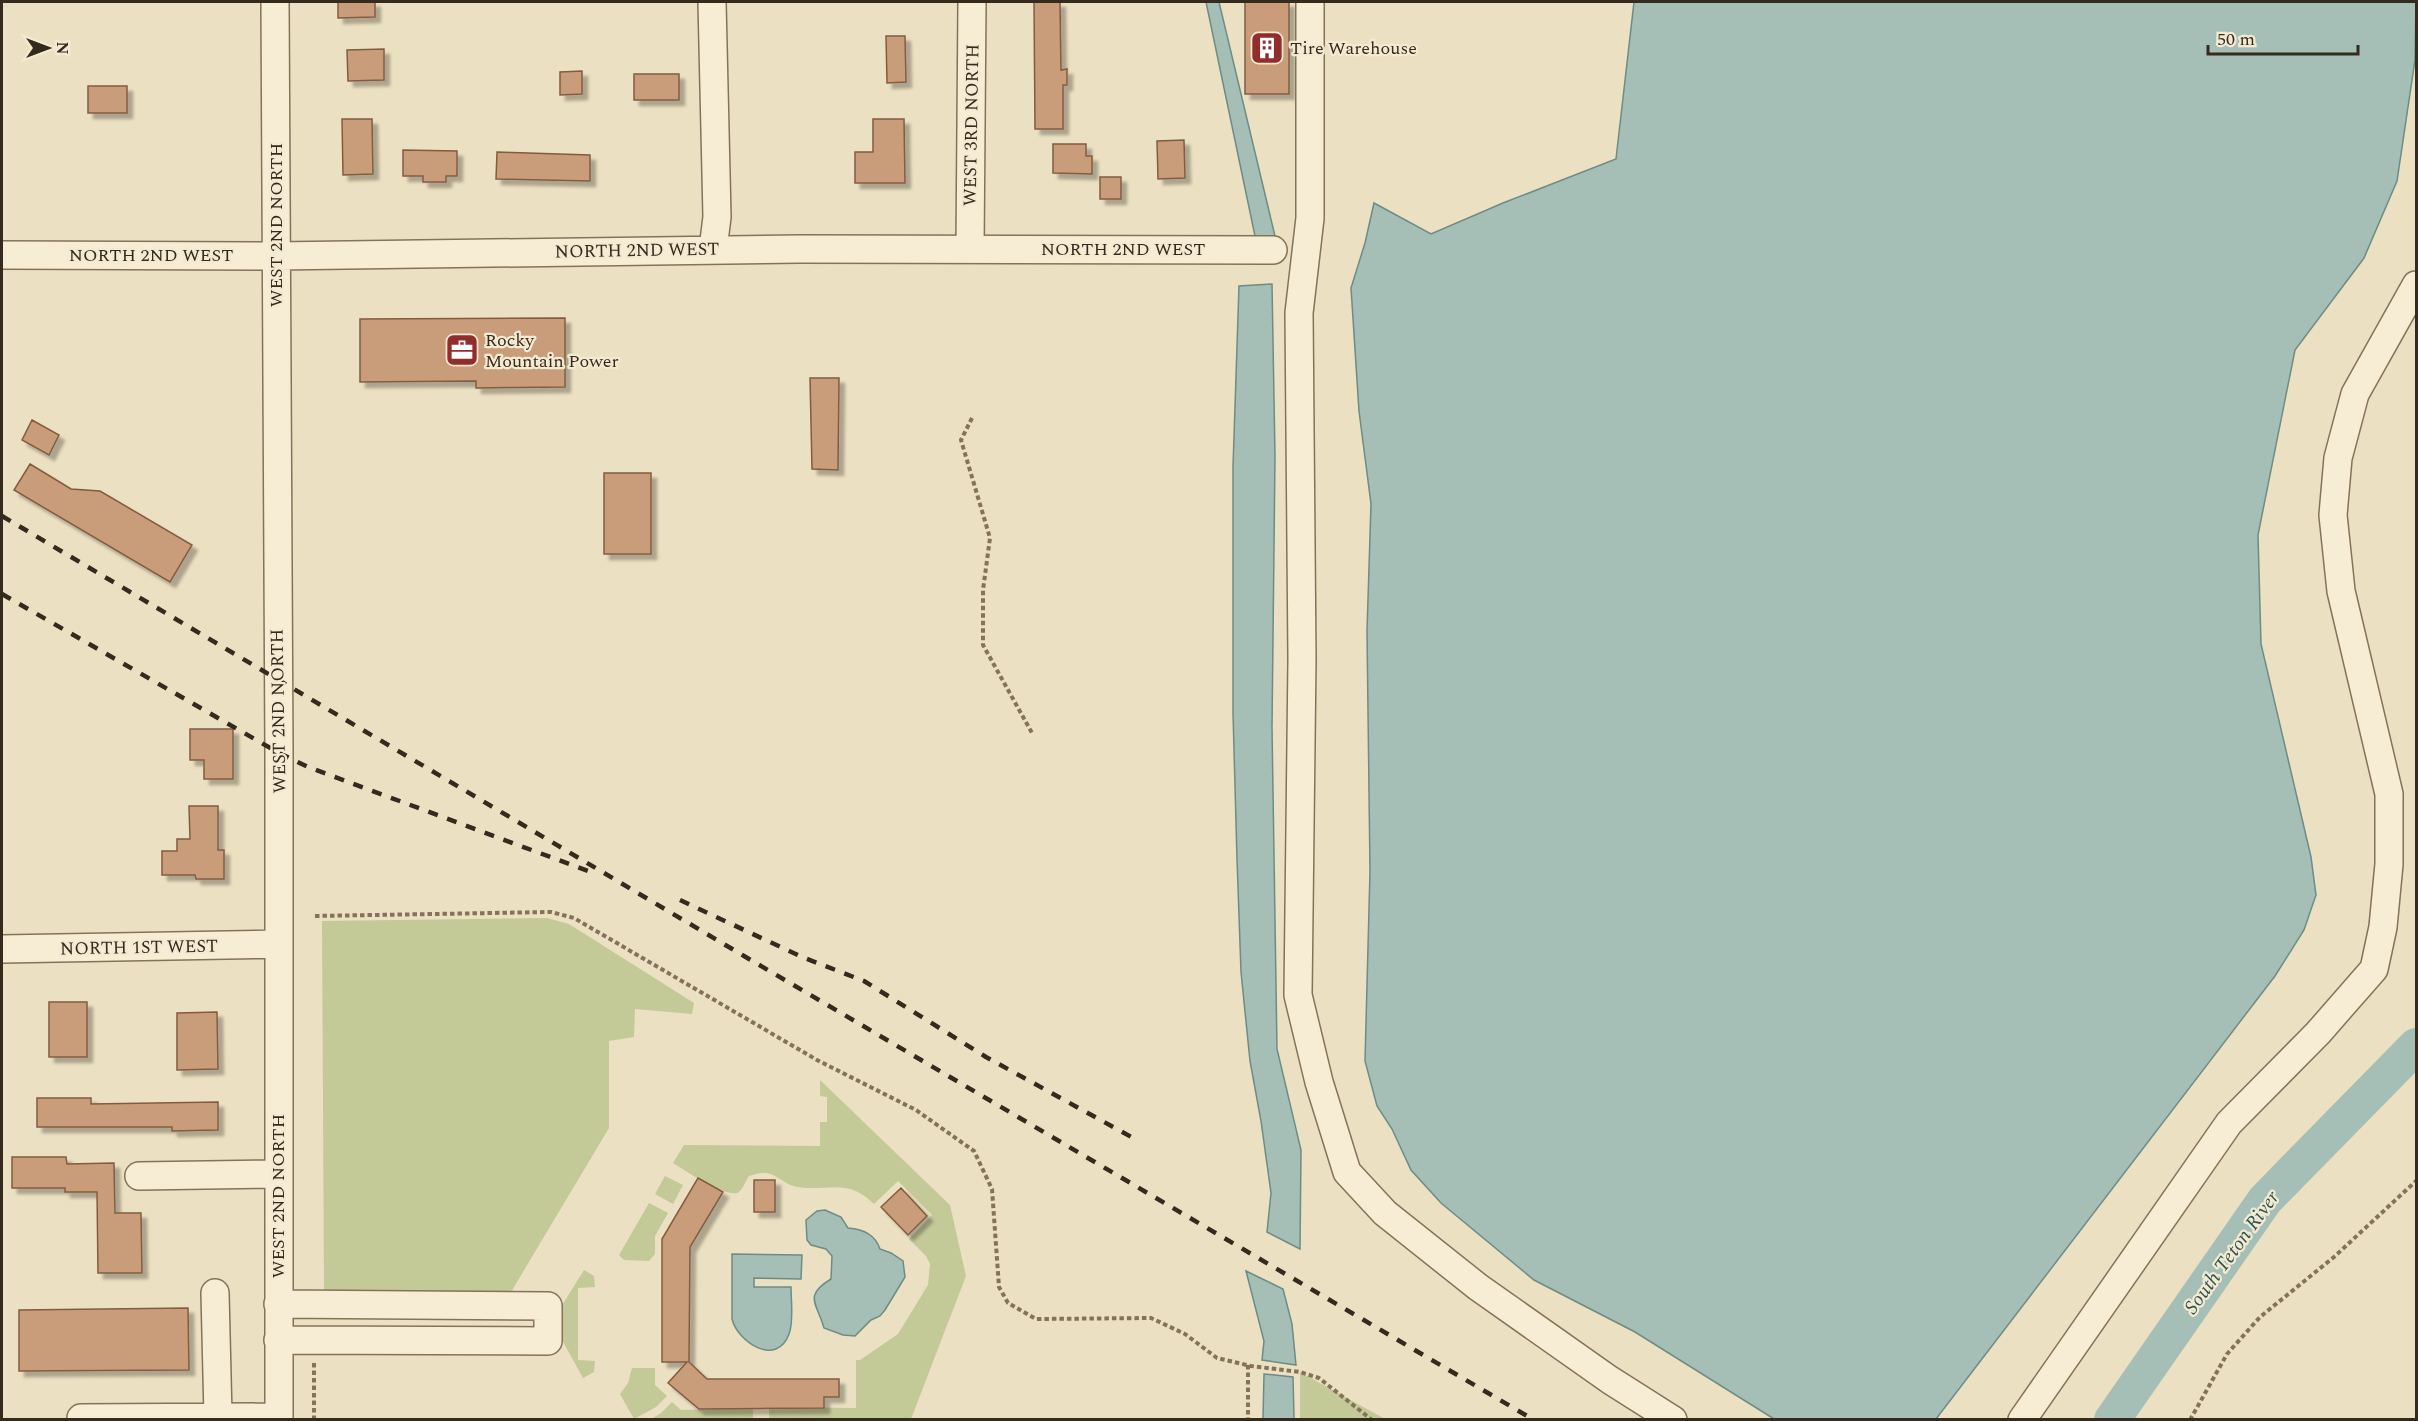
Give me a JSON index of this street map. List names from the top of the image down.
{
  "streets": {
    "street": [
      "WEST 3RD NORTH",
      "WEST 2ND NORTH",
      "NORTH 2ND WEST",
      "NORTH 1ST WEST"
    ]
  },
  "crossings": [
    ["WEST 3RD NORTH", "NORTH 2ND WEST"],
    ["WEST 2ND NORTH", "NORTH 2ND WEST"],
    ["WEST 2ND NORTH", "NORTH 1ST WEST"]
  ],
  "water": ["South Teton River"],
  "places": {
    "building": ["Tire Warehouse"],
    "office": ["Rocky Mountain Power"]
  },
  "scale_bar": "50 m",
  "north": "right"
}
